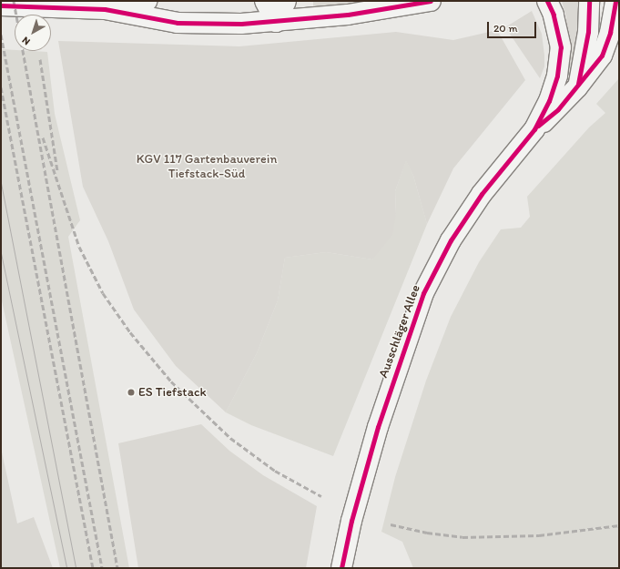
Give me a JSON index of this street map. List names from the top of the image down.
{
  "streets": {
    "street": ["Ausschläger Allee"]
  },
  "parks": ["KGV 117 Gartenbauverein Tiefstack-Süd"],
  "places": ["ES Tiefstack"],
  "scale_bar": "20 m",
  "north": "bottom left"
}
